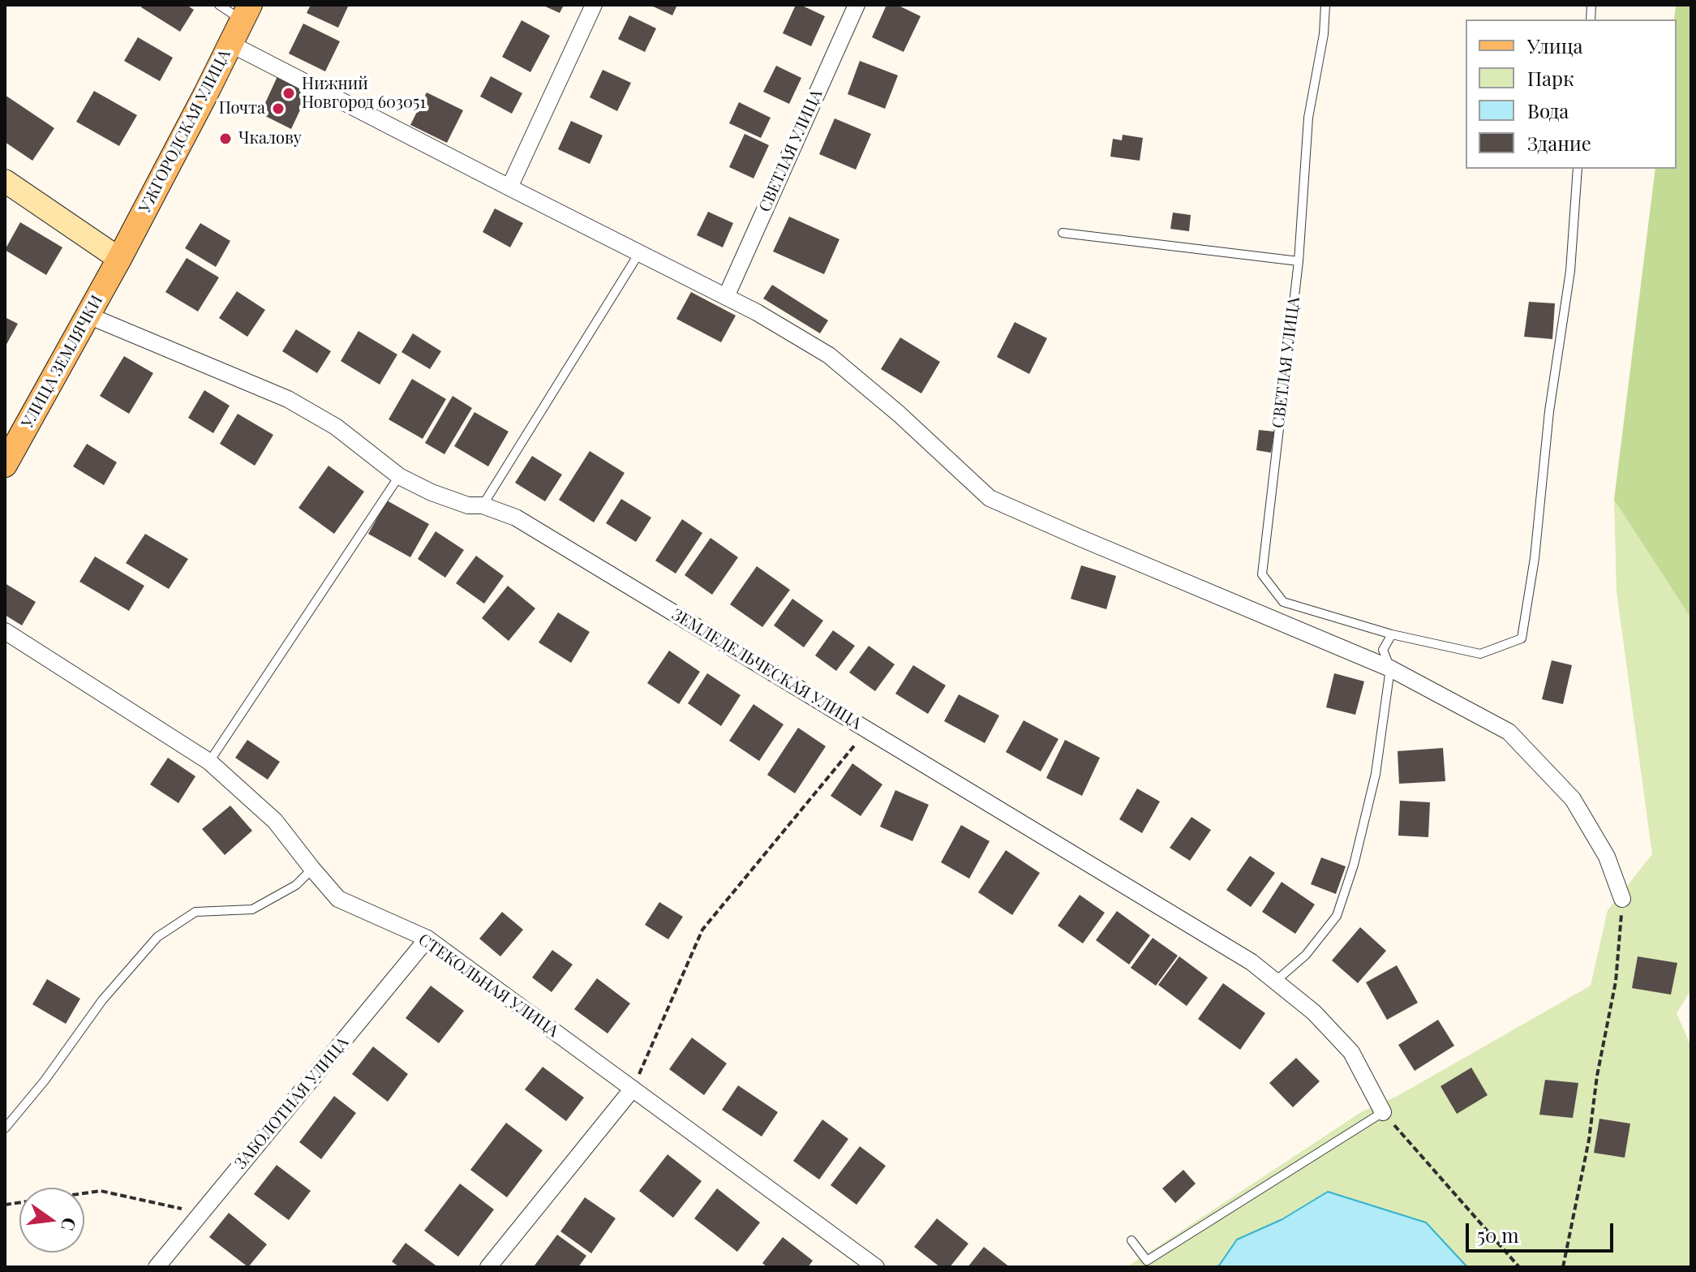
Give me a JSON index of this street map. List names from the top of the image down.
{
  "streets": {
    "main road": ["УЖГОРОДСКАЯ УЛИЦА", "УЛИЦА ЗЕМЛЯЧКИ"],
    "street": [
      "СВЕТЛАЯ УЛИЦА",
      "ЗЕМЛЕДЕЛЬЧЕСКАЯ УЛИЦА",
      "СТЕКОЛЬНАЯ УЛИЦА",
      "ЗАБОЛОТНАЯ УЛИЦА"
    ]
  },
  "crossings": [
    ["УЖГОРОДСКАЯ УЛИЦА", "УЛИЦА ЗЕМЛЯЧКИ"],
    ["УЛИЦА ЗЕМЛЯЧКИ", "ЗЕМЛЕДЕЛЬЧЕСКАЯ УЛИЦА"],
    ["СТЕКОЛЬНАЯ УЛИЦА", "ЗАБОЛОТНАЯ УЛИЦА"]
  ],
  "places": ["Нижний Новгород 603051", "Почта", "Чкалову"],
  "legend": [
    "Улица",
    "Парк",
    "Вода",
    "Здание"
  ],
  "scale_bar": "50 m",
  "north": "right"
}
